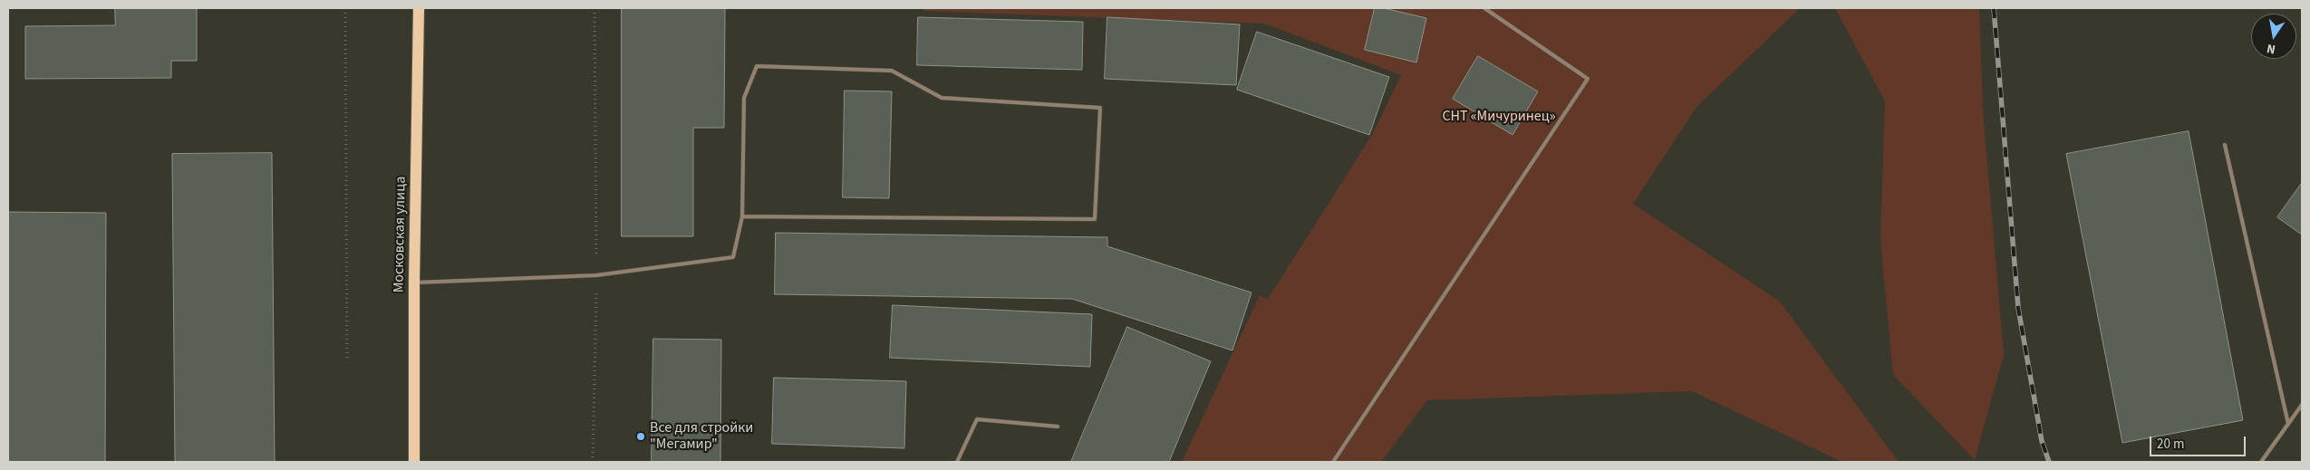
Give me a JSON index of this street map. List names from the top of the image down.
{
  "streets": {
    "main road": ["Московская улица"]
  },
  "parks": ["СНТ «Мичуринец»"],
  "places": ["Все для стройки \"Мегамир\""],
  "scale_bar": "20 m",
  "north": "bottom"
}
